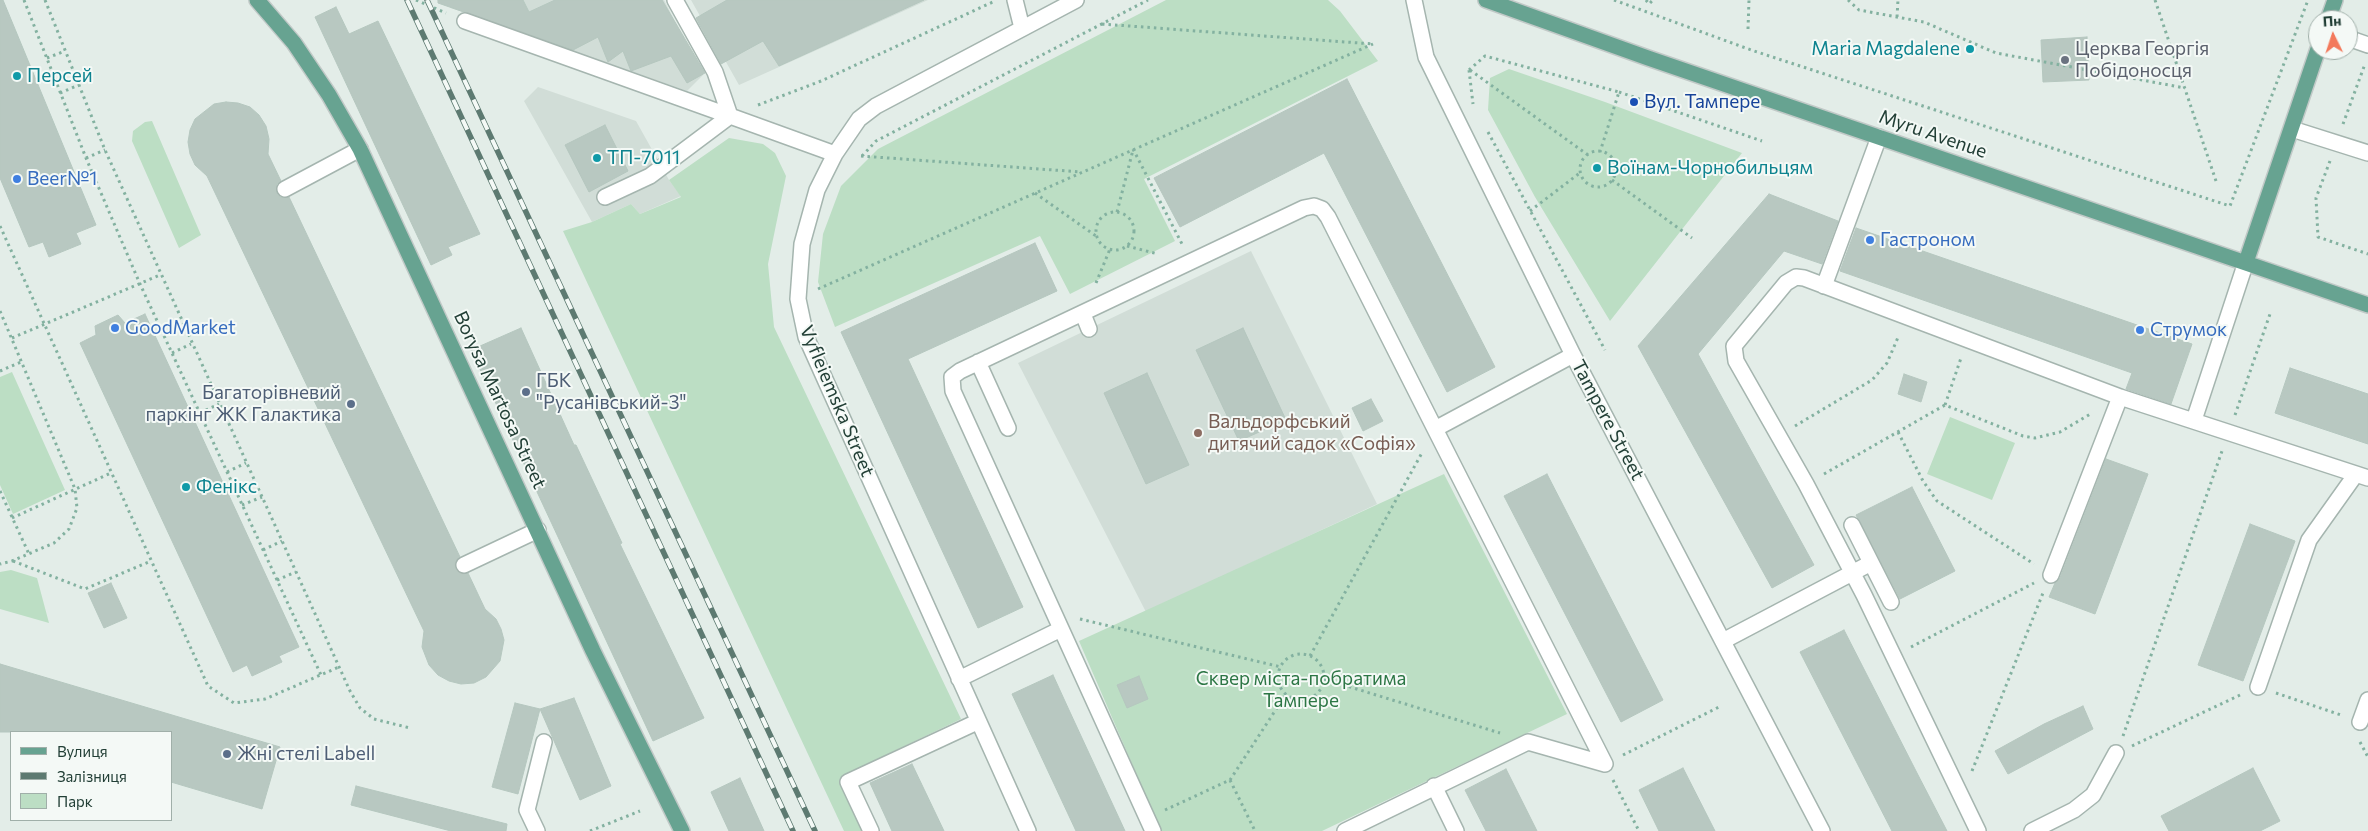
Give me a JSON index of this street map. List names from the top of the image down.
{
  "streets": {
    "main road": ["Myru Avenue", "Borysa Martosa Street"],
    "street": ["Vyfleiemska Street", "Tampere Street"]
  },
  "parks": ["Сквер міста-побратима Тампере"],
  "places": [
    "Maria Magdalene",
    "Церква Георгія Побідоносця",
    "Персей",
    "Вул. Тампере",
    "ТП-7011",
    "Воїнам-Чорнобильцям",
    "Beer№1",
    "Гастроном",
    "GoodMarket",
    "Струмок",
    "ГБК \"Русанівський-3\"",
    "Багаторівневий паркінг ЖК Галактика",
    "Вальдорфський дитячий садок «Софія»",
    "Фенікс",
    "Жні стелі Labell"
  ],
  "legend": ["Вулиця", "Залізниця", "Парк"],
  "north": "top"
}
